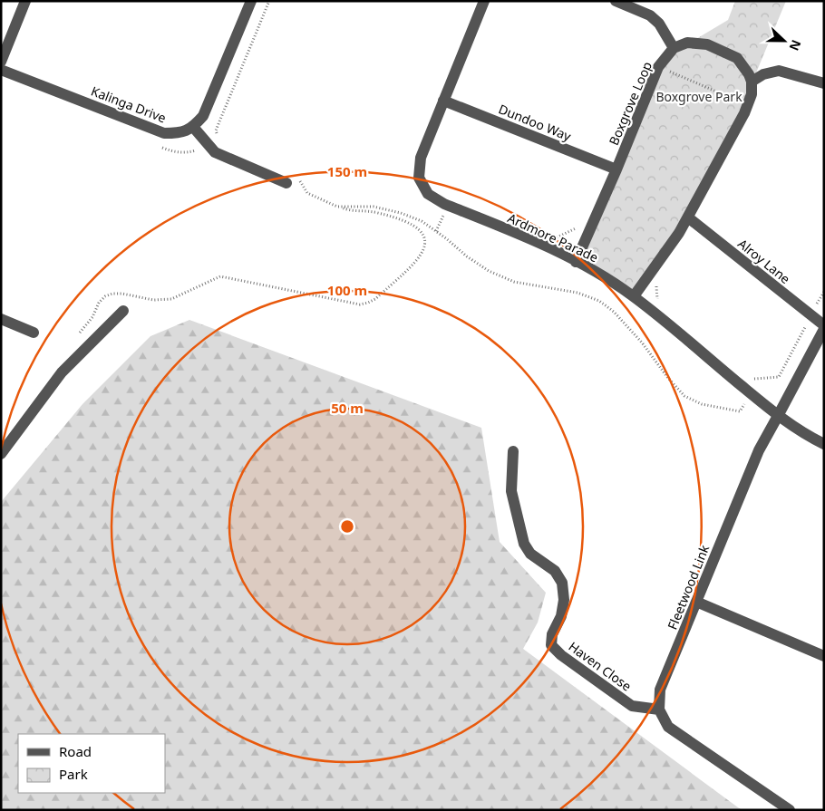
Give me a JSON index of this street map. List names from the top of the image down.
{
  "streets": {
    "street": [
      "Boxgrove Loop",
      "Kalinga Drive",
      "Dundoo Way",
      "Ardmore Parade",
      "Alroy Lane",
      "Fleetwood Link",
      "Haven Close"
    ]
  },
  "crossings": [
    ["Boxgrove Loop", "Dundoo Way"],
    ["Boxgrove Loop", "Ardmore Parade"],
    ["Dundoo Way", "Ardmore Parade"],
    ["Ardmore Parade", "Fleetwood Link"],
    ["Alroy Lane", "Fleetwood Link"],
    ["Fleetwood Link", "Haven Close"]
  ],
  "parks": ["Boxgrove Park"],
  "legend": ["Road", "Park"],
  "north": "right",
  "rings": ["150 m", "100 m", "50 m"]
}
